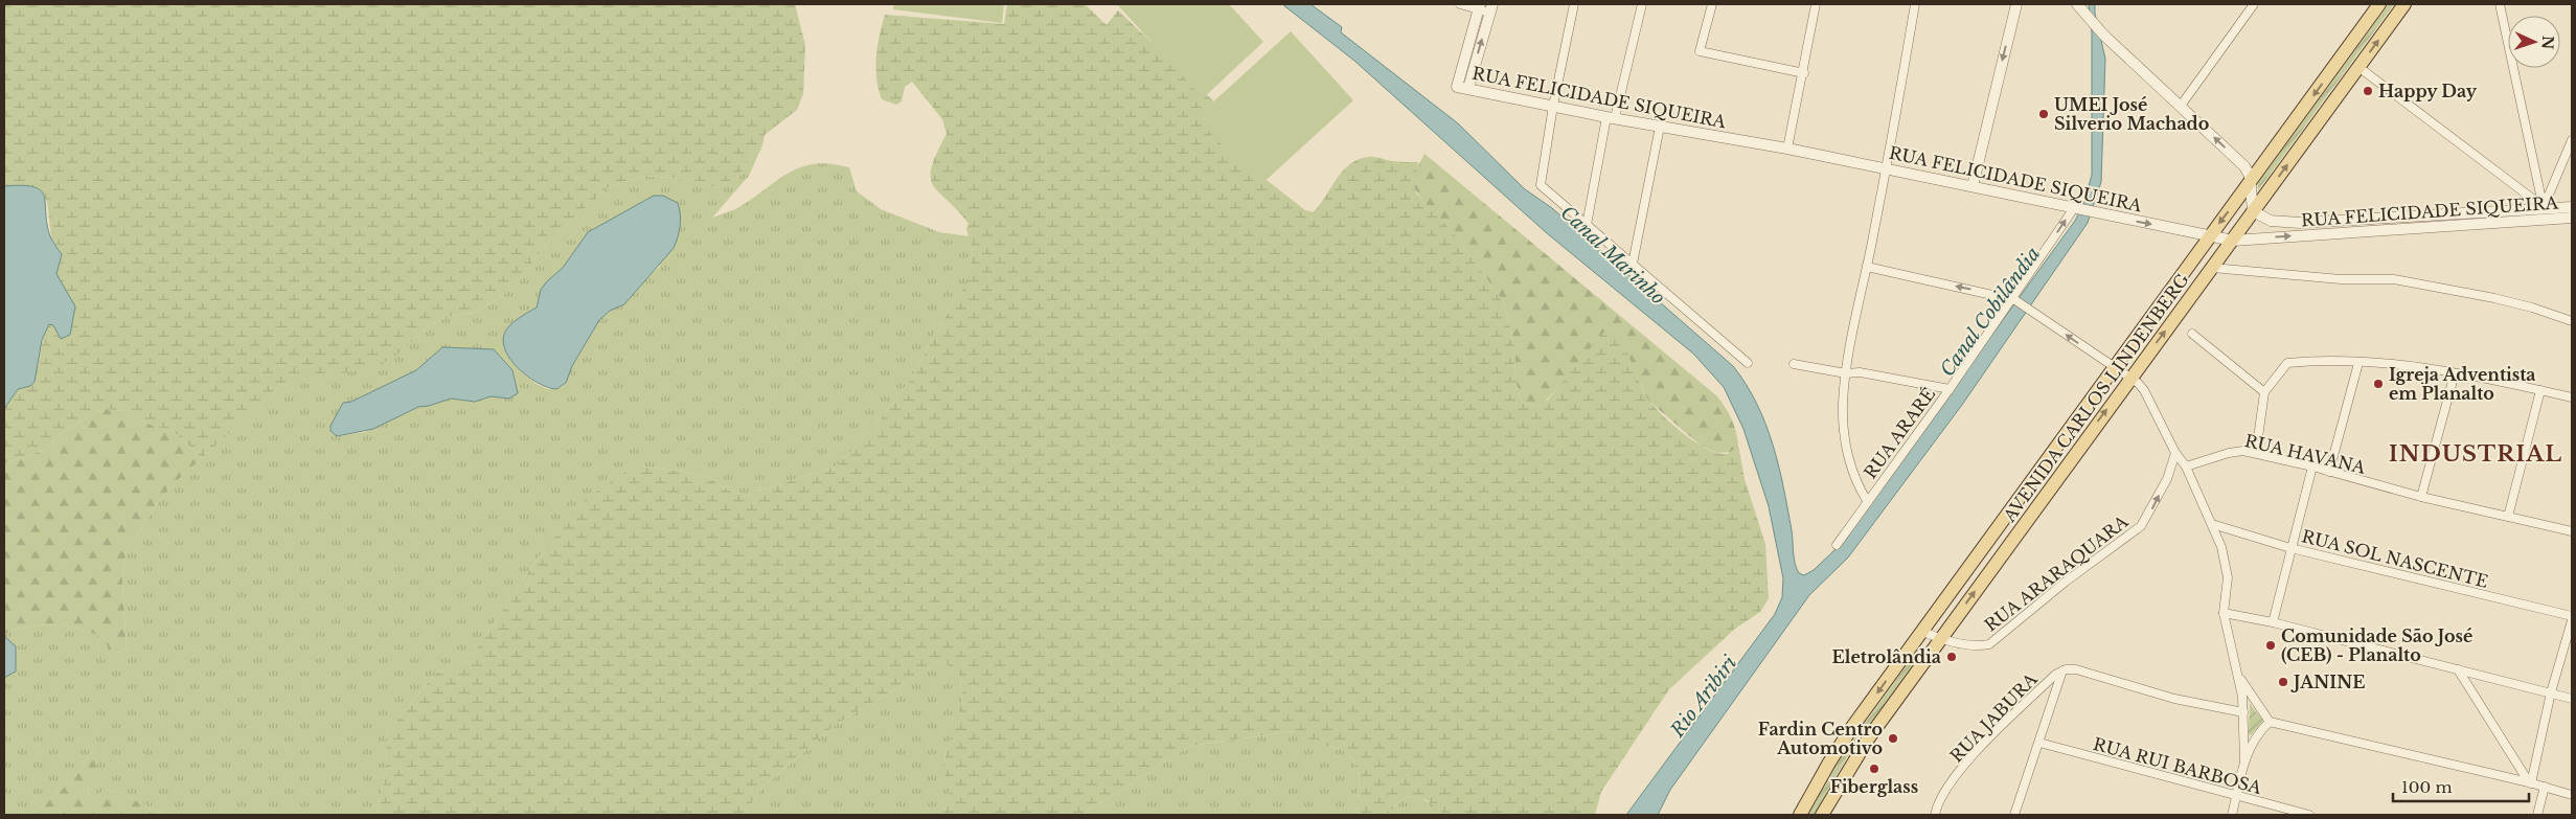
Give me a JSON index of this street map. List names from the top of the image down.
{
  "streets": {
    "main road": ["AVENIDA CARLOS LINDENBERG"],
    "street": [
      "RUA FELICIDADE SIQUEIRA",
      "RUA ARARÉ",
      "RUA HAVANA",
      "RUA SOL NASCENTE",
      "RUA ARARAQUARA",
      "RUA JABURA",
      "RUA RUI BARBOSA"
    ]
  },
  "crossings": [
    ["RUA FELICIDADE SIQUEIRA", "AVENIDA CARLOS LINDENBERG"],
    ["RUA FELICIDADE SIQUEIRA", "RUA ARARÉ"],
    ["AVENIDA CARLOS LINDENBERG", "RUA ARARAQUARA"]
  ],
  "one_way": ["RUA ARARAQUARA"],
  "districts": ["INDUSTRIAL"],
  "water": ["Canal Marinho", "Canal Cobilândia", "Rio Aribiri"],
  "places": [
    "Happy Day",
    "UMEI José Silverio Machado",
    "Igreja Adventista em Planalto",
    "Comunidade São José (CEB) - Planalto",
    "Eletrolândia",
    "JANINE",
    "Fardin Centro Automotivo",
    "Fiberglass"
  ],
  "scale_bar": "100 m",
  "north": "right"
}
